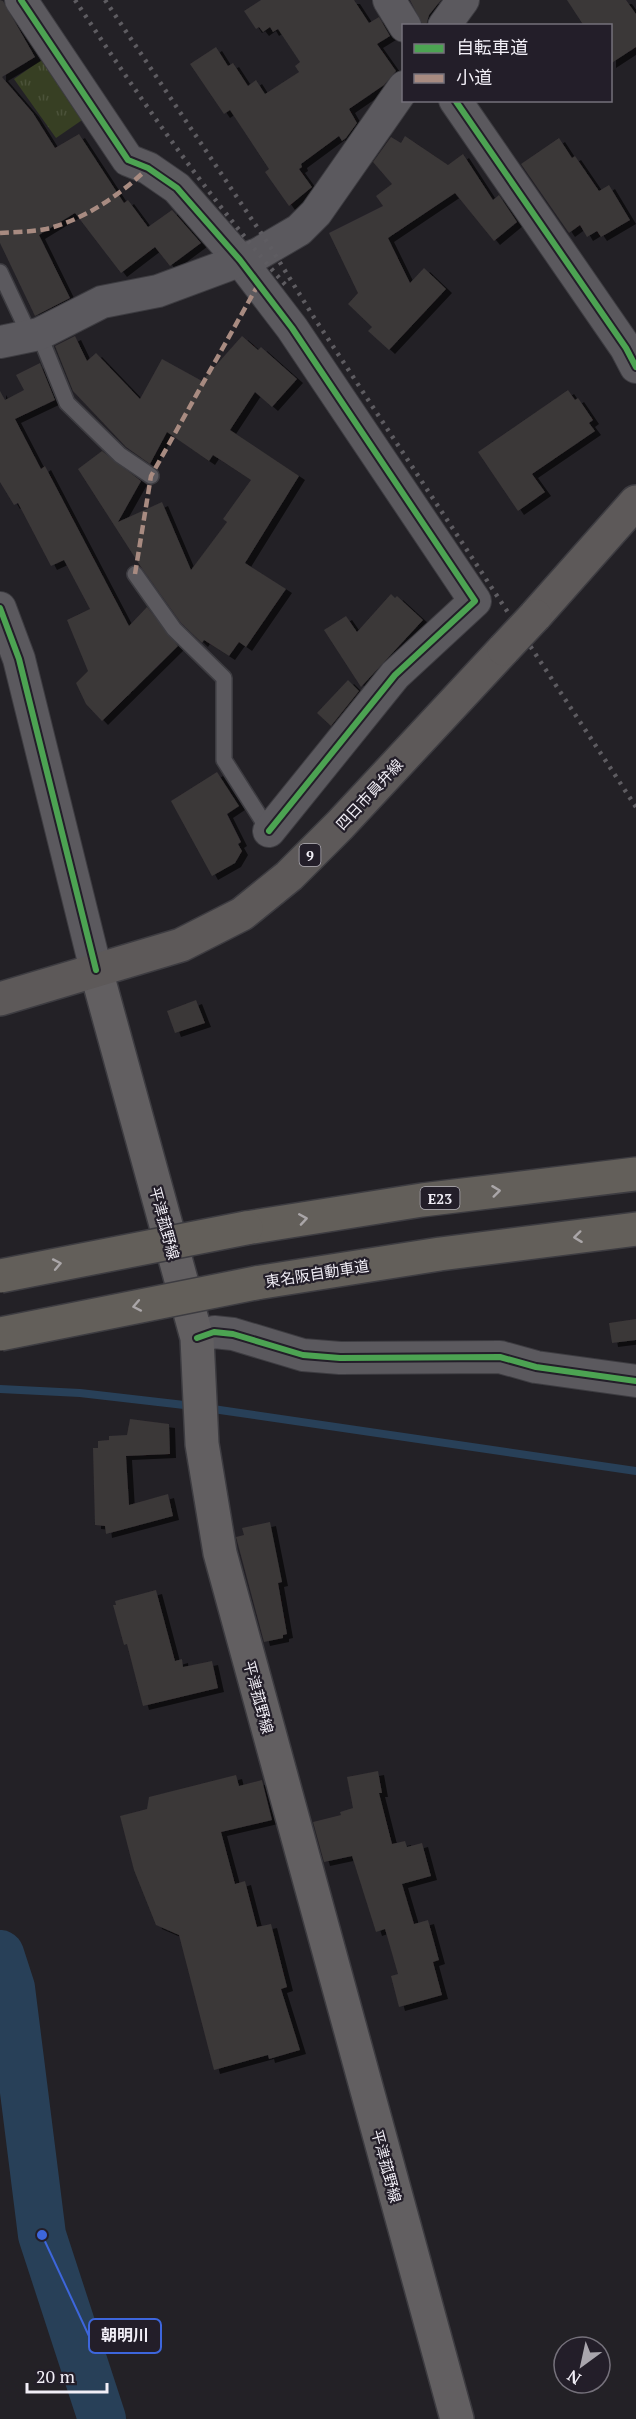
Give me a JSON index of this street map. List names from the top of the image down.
{
  "streets": {
    "highway": ["E23", "東名阪自動車道"],
    "main road": ["四日市員弁線", "9", "平津菰野線"]
  },
  "crossings": [
    ["四日市員弁線", "平津菰野線"]
  ],
  "places": ["朝明川"],
  "legend": ["自転車道", "小道"],
  "scale_bar": "20 m",
  "north": "bottom left"
}
